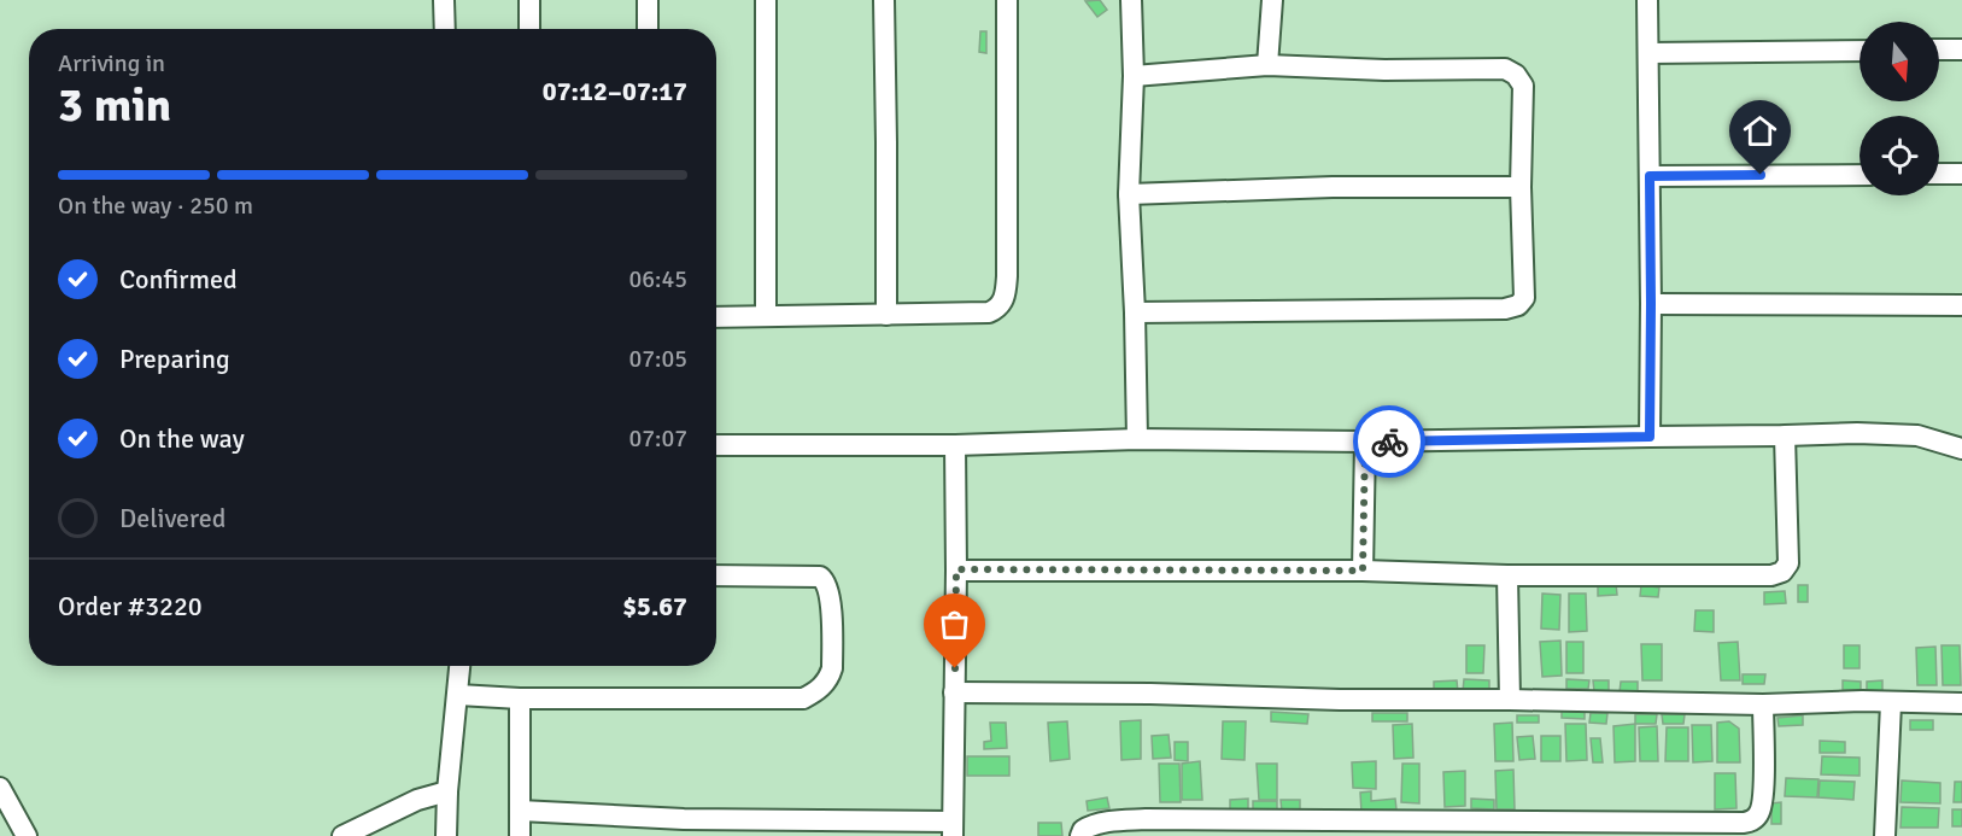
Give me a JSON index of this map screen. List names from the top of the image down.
{
  "north": "bottom",
  "page": {
    "heading": ["3 min", "Arriving in", "07:12–07:17"],
    "panel": ["Order #3220", "$5.67"],
    "bar": "On the way · 250 m",
    "list": [
      ["Confirmed", "06:45"],
      ["Preparing", "07:05"],
      ["On the way", "07:07"],
      "Delivered"
    ]
  }
}
